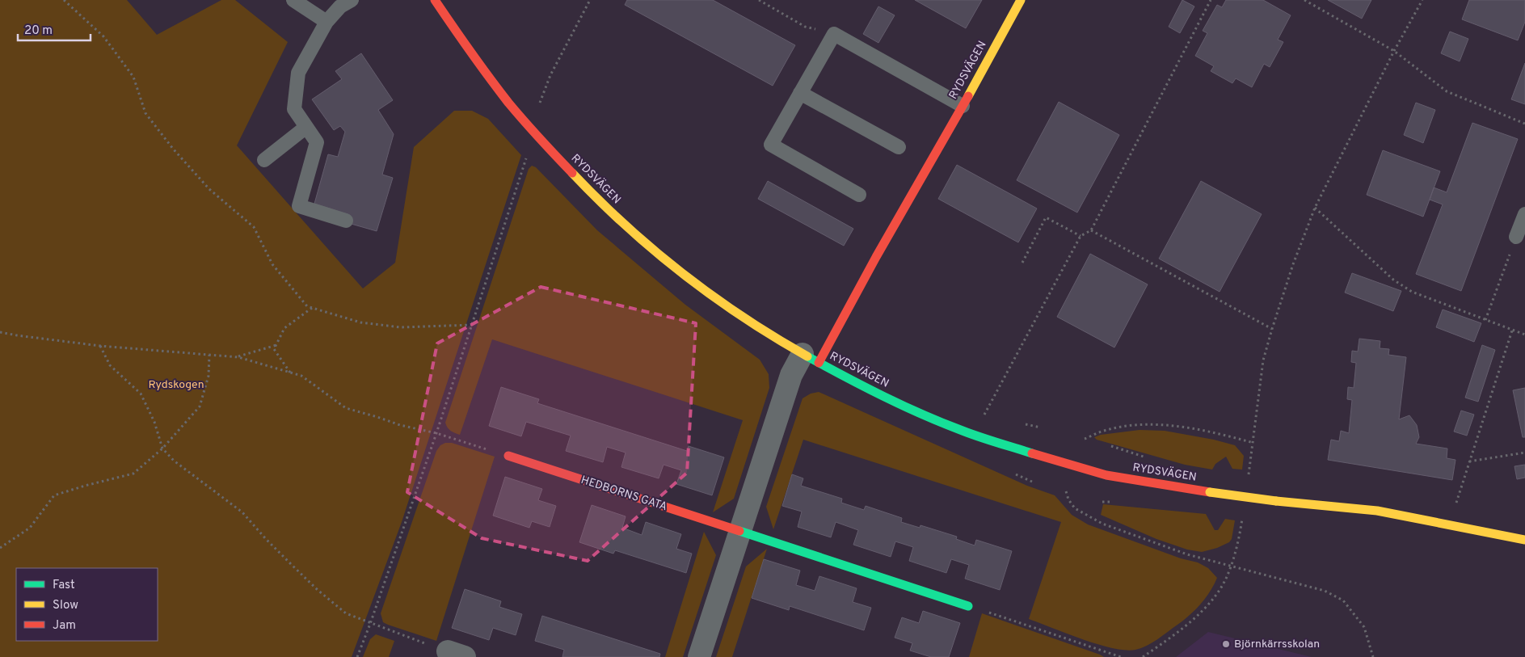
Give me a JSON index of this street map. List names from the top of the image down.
{
  "streets": {
    "street": ["RYDSVÄGEN", "HEDBORNS GATA"]
  },
  "parks": ["Rydskogen"],
  "places": ["Björnkärrsskolan"],
  "legend": ["Fast", "Slow", "Jam"],
  "scale_bar": "20 m"
}
